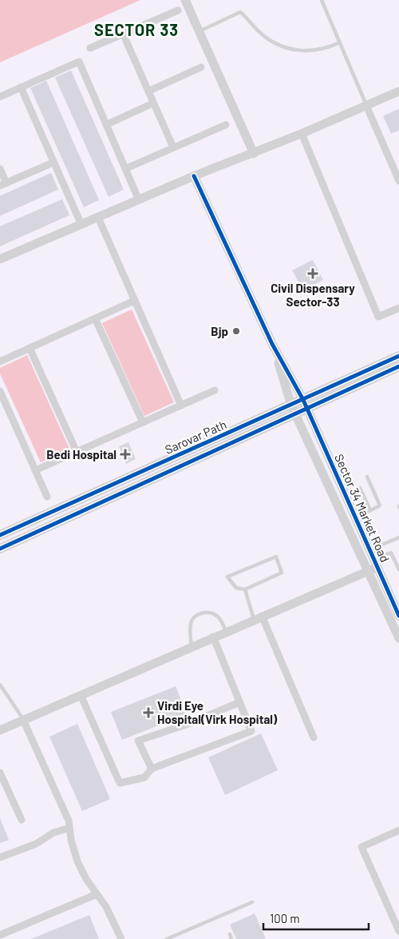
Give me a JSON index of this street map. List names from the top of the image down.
{
  "streets": {
    "main road": ["Sarovar Path"],
    "street": ["Sector 34 Market Road"]
  },
  "crossings": [
    ["Sarovar Path", "Sector 34 Market Road"]
  ],
  "districts": ["SECTOR 33"],
  "places": {
    "health": ["Civil Dispensary Sector-33", "Bedi Hospital", "Virdi Eye Hospital(Virk Hospital)"],
    "other": ["Bjp"]
  },
  "scale_bar": "100 m"
}
